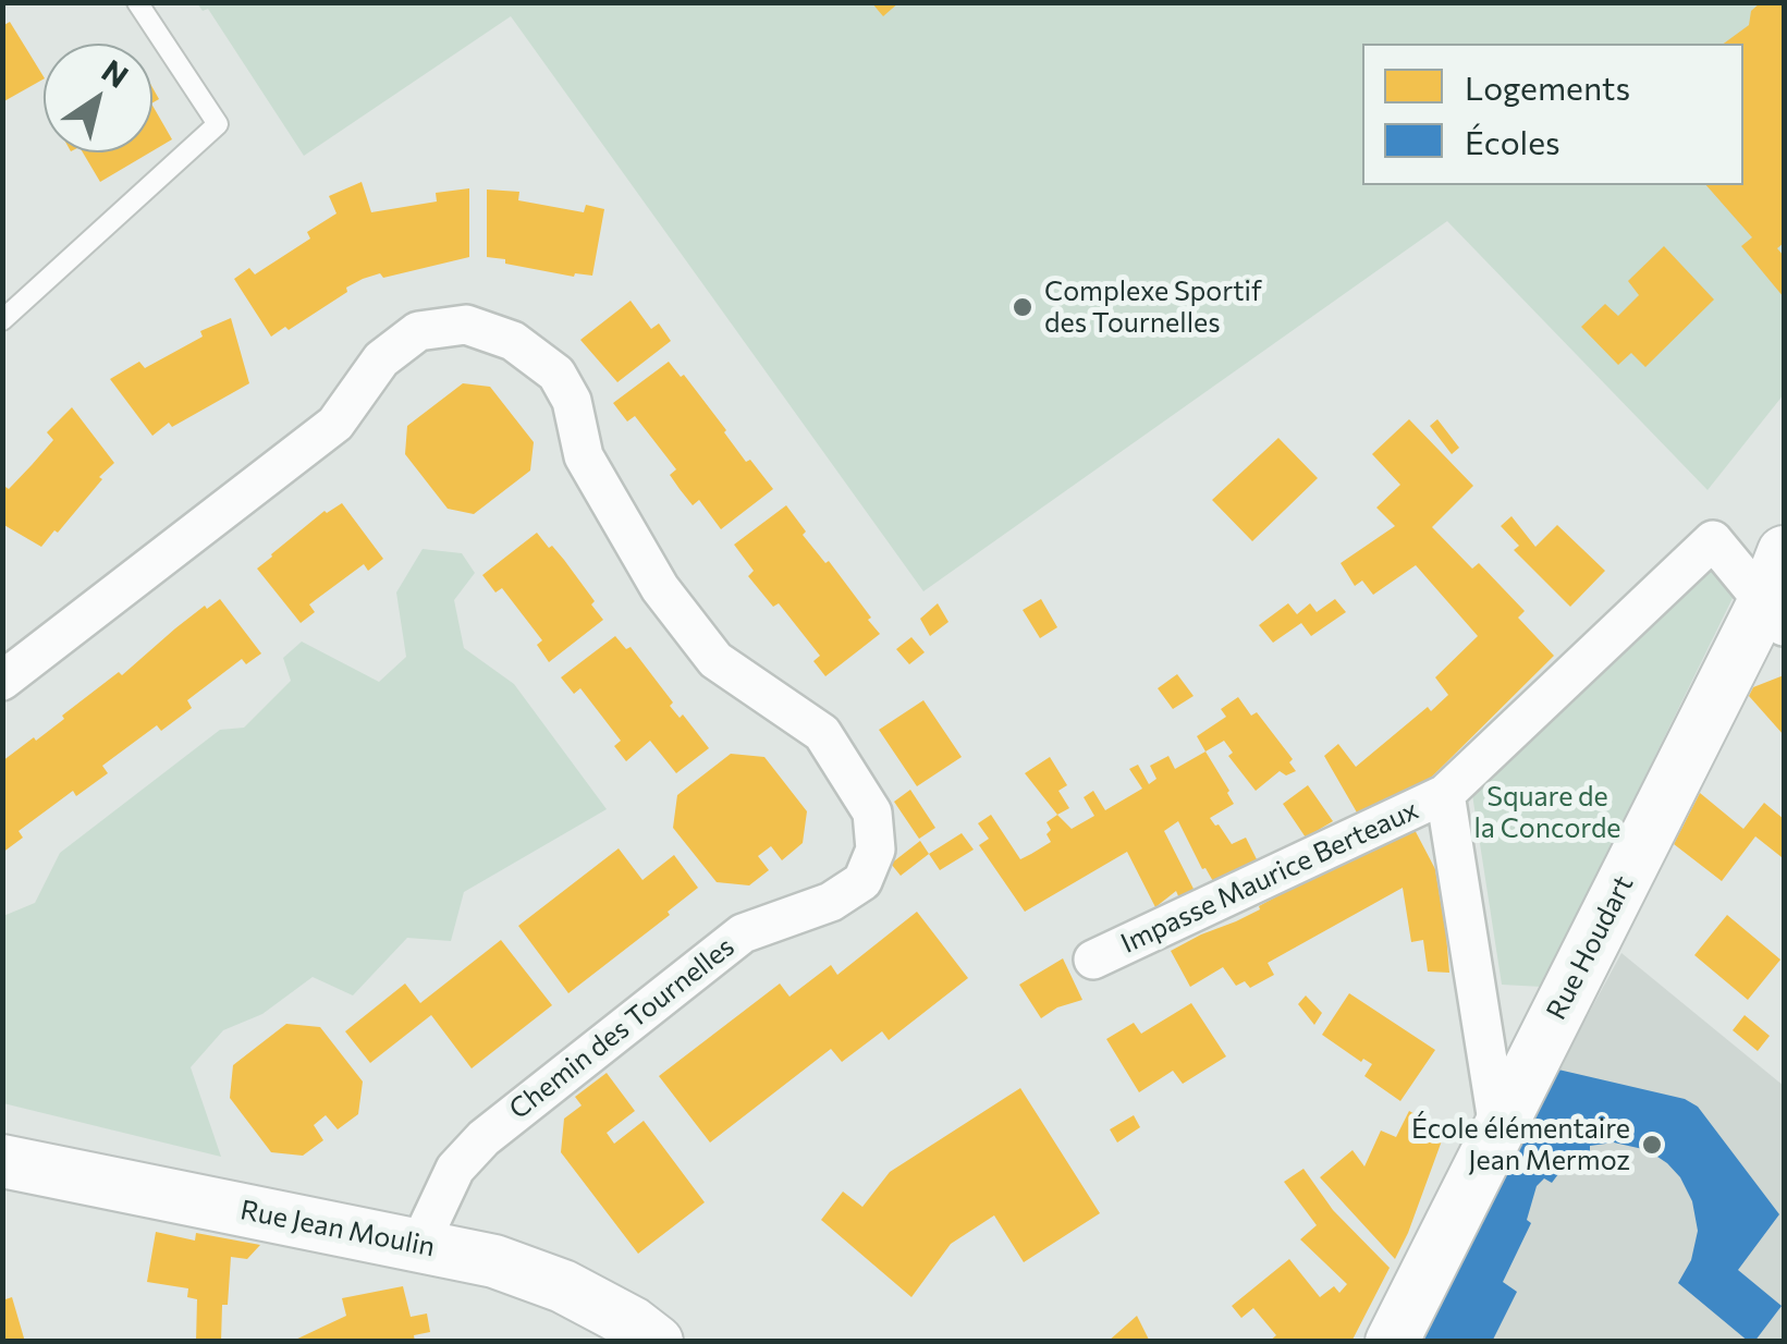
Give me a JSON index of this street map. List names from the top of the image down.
{
  "streets": {
    "street": [
      "Impasse Maurice Berteaux",
      "Rue Houdart",
      "Chemin des Tournelles",
      "Rue Jean Moulin"
    ]
  },
  "crossings": [
    ["Chemin des Tournelles", "Rue Jean Moulin"]
  ],
  "parks": ["Square de la Concorde"],
  "places": ["Complexe Sportif des Tournelles", "École élémentaire Jean Mermoz"],
  "legend": ["Logements", "Écoles"],
  "north": "top right"
}
